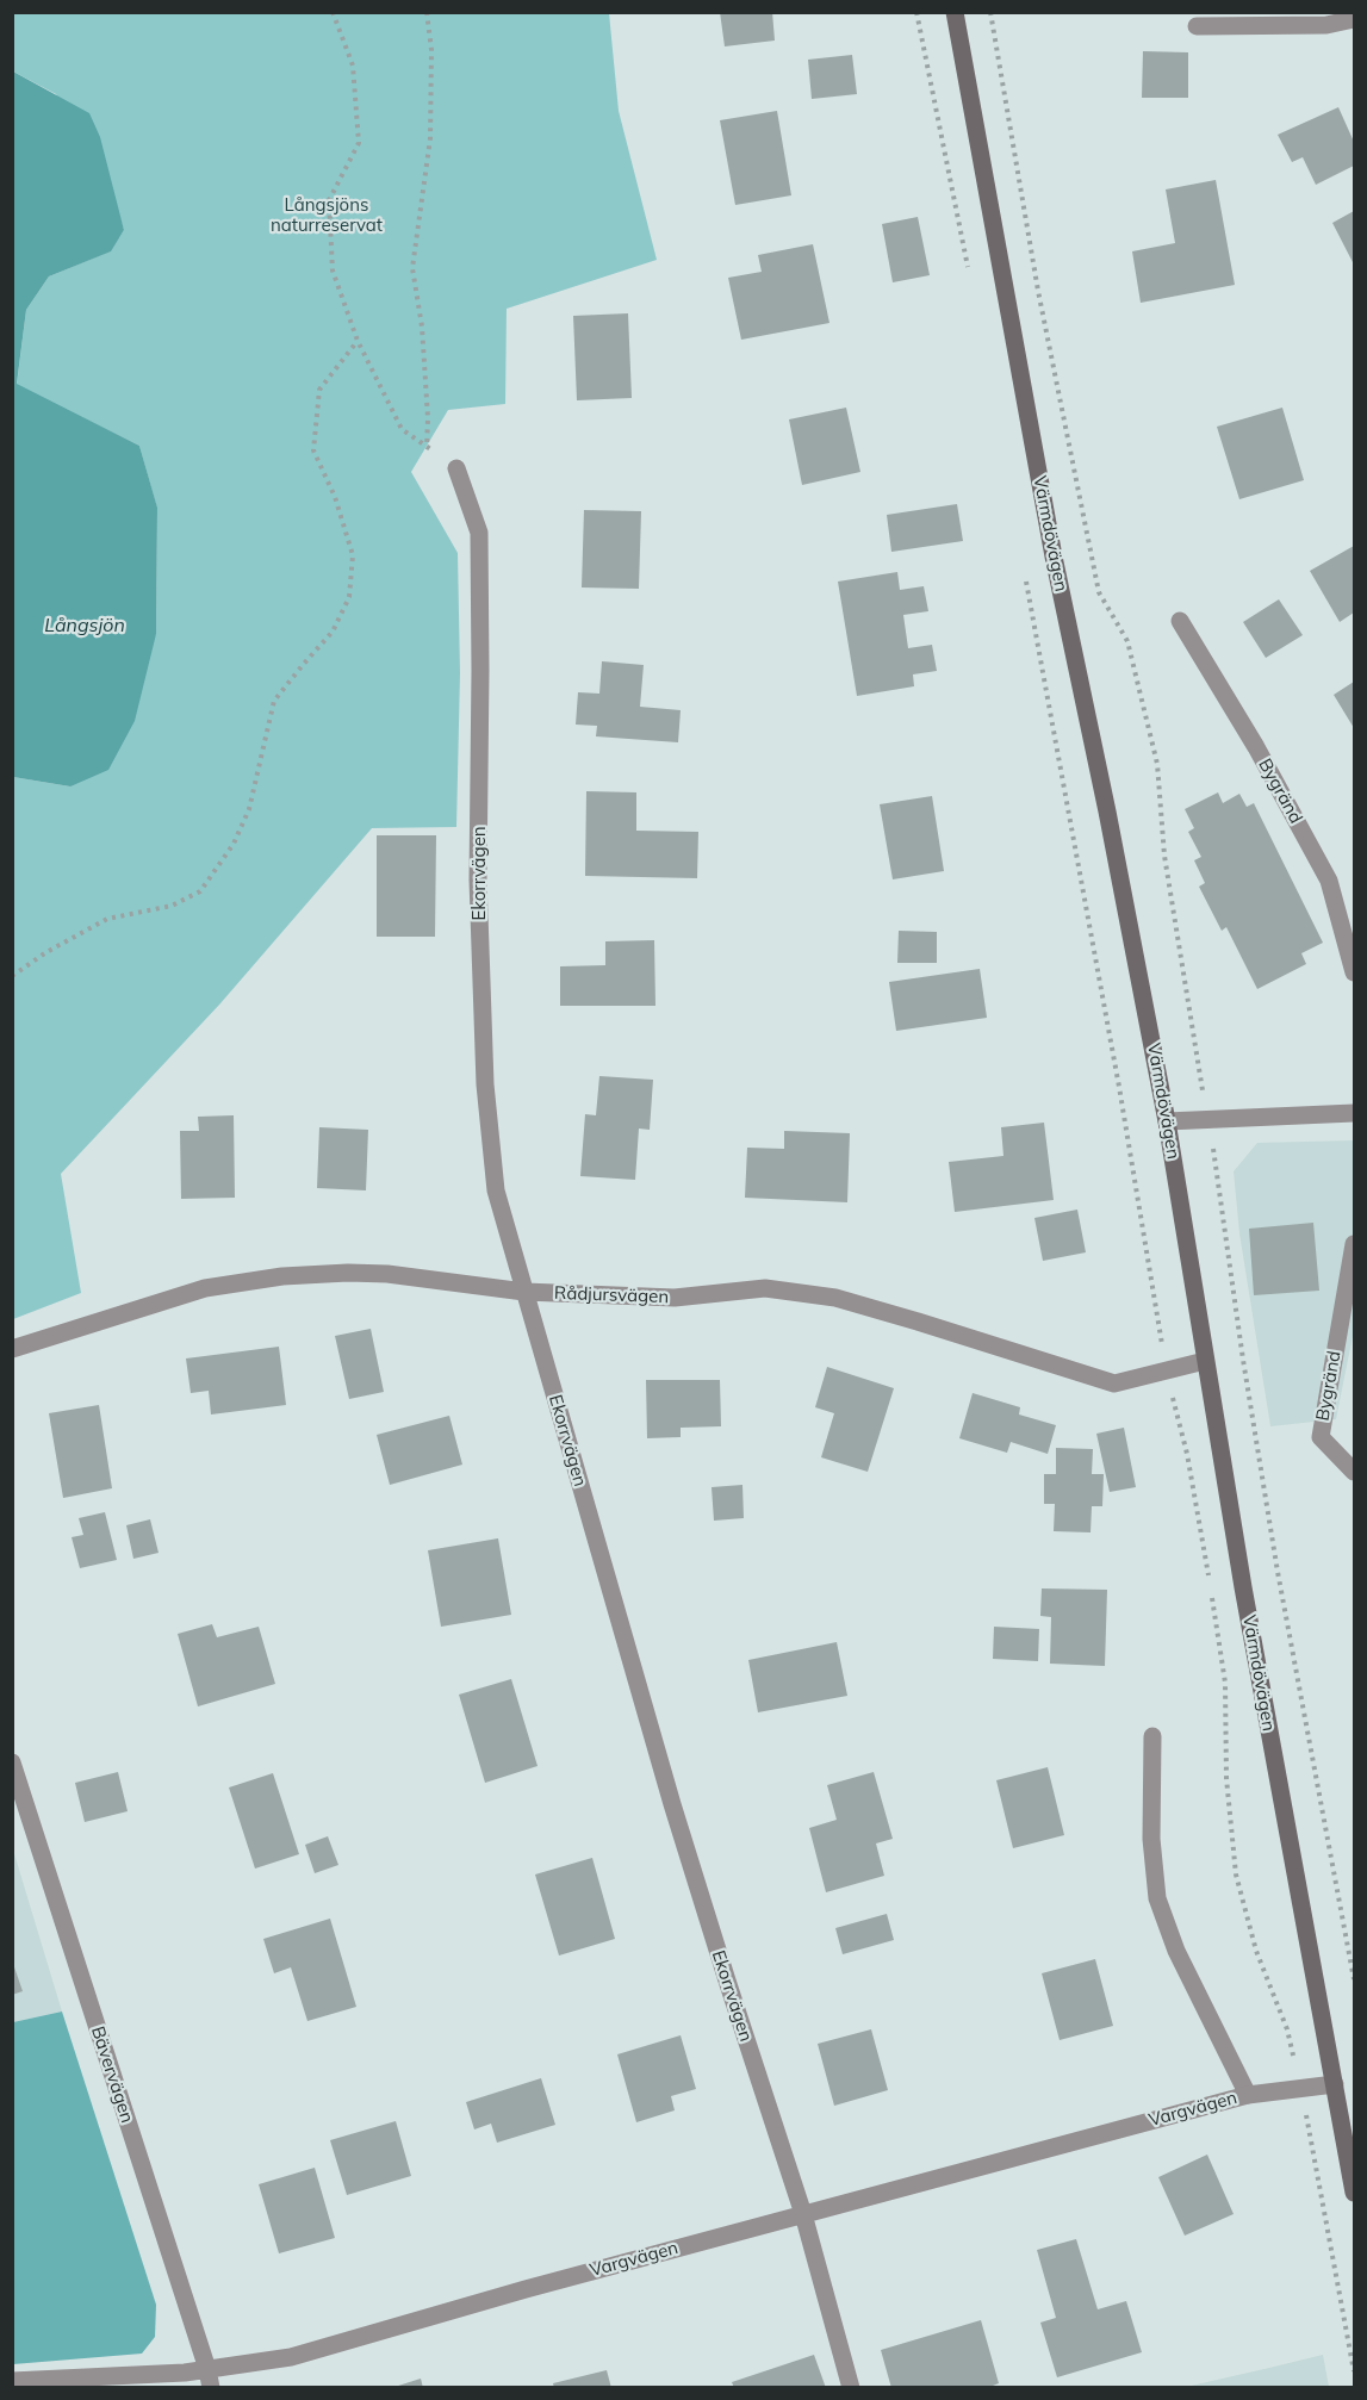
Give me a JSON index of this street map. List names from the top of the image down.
{
  "streets": {
    "main road": ["Värmdövägen"],
    "street": [
      "Bygränd",
      "Ekorrvägen",
      "Rådjursvägen",
      "Bävervägen",
      "Vargvägen"
    ]
  },
  "crossings": [
    ["Värmdövägen", "Rådjursvägen"],
    ["Värmdövägen", "Vargvägen"],
    ["Ekorrvägen", "Rådjursvägen"],
    ["Ekorrvägen", "Vargvägen"],
    ["Bävervägen", "Vargvägen"]
  ],
  "water": ["Långsjön"],
  "parks": ["Långsjöns naturreservat"]
}
